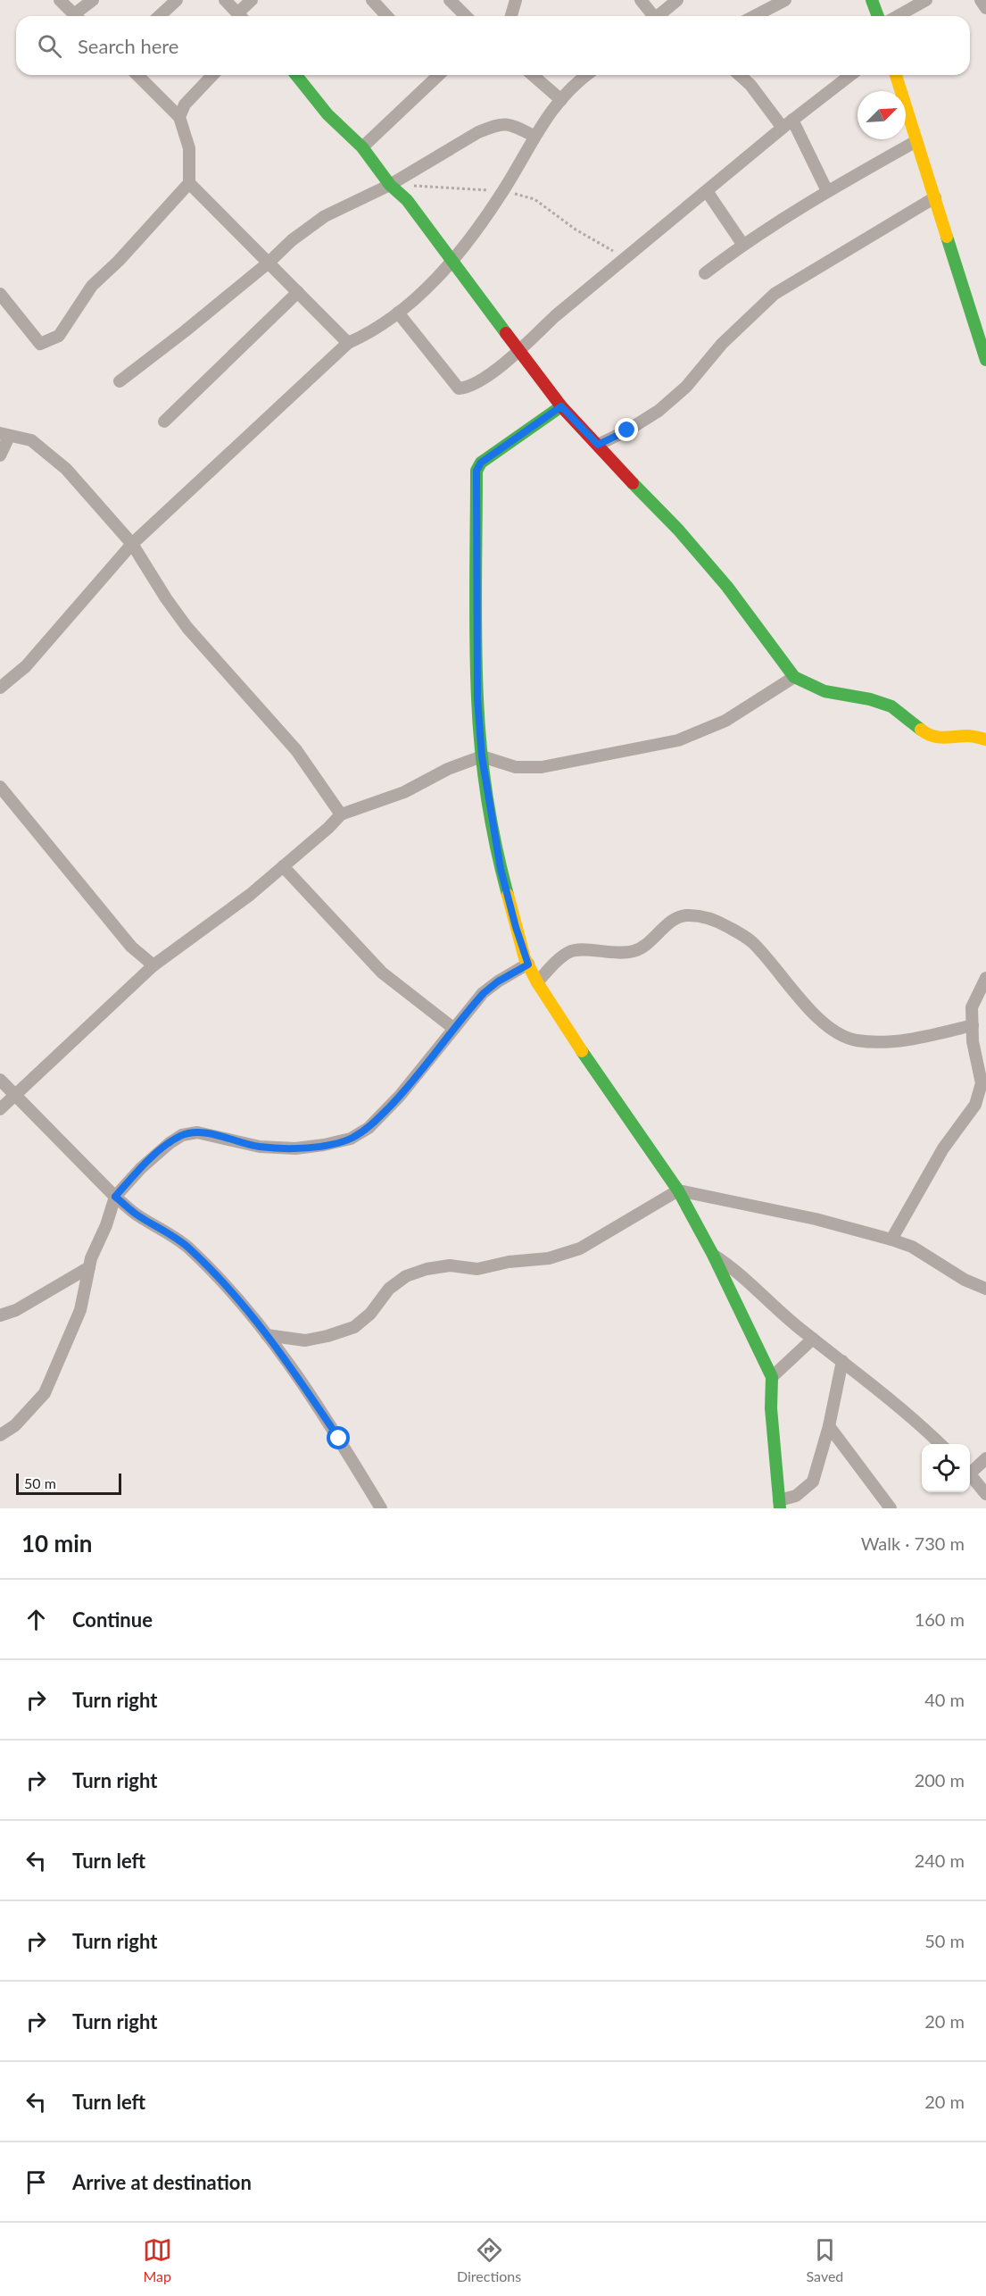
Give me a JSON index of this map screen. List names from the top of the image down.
{
  "scale_bar": "50 m",
  "north": "top right",
  "page": {
    "search": "Search here",
    "scale": "50 m",
    "heading": ["10 min", "Walk · 730 m"],
    "list": [
      ["Continue", "160 m"],
      ["Turn right", "40 m"],
      ["Turn right", "200 m"],
      ["Turn left", "240 m"],
      ["Turn right", "50 m"],
      ["Turn right", "20 m"],
      ["Turn left", "20 m"],
      "Arrive at destination"
    ],
    "nav": ["Map", "Directions", "Saved"]
  }
}
